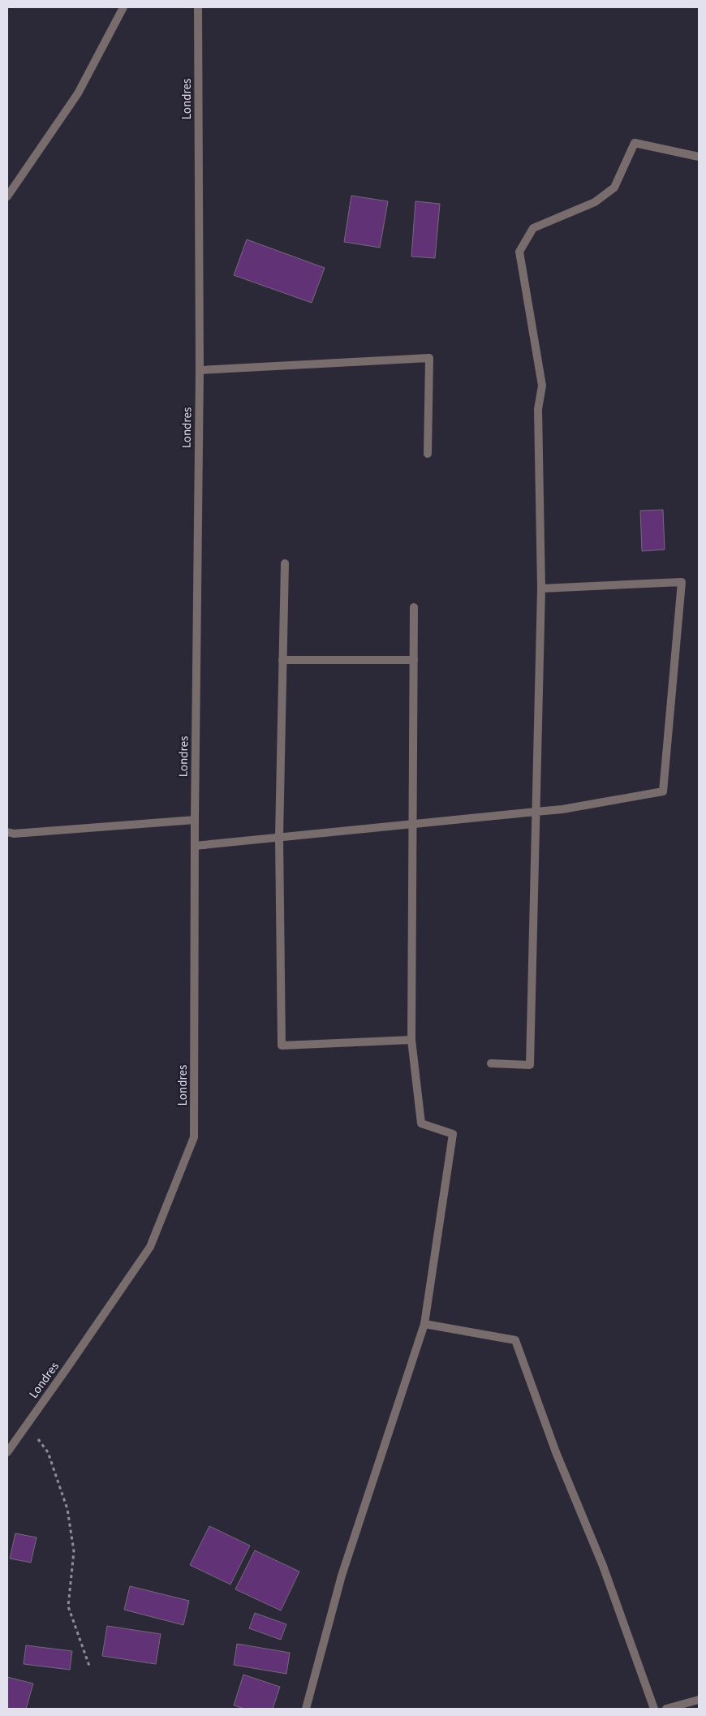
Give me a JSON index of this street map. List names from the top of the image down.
{
  "streets": {
    "street": ["Londres"]
  }
}
